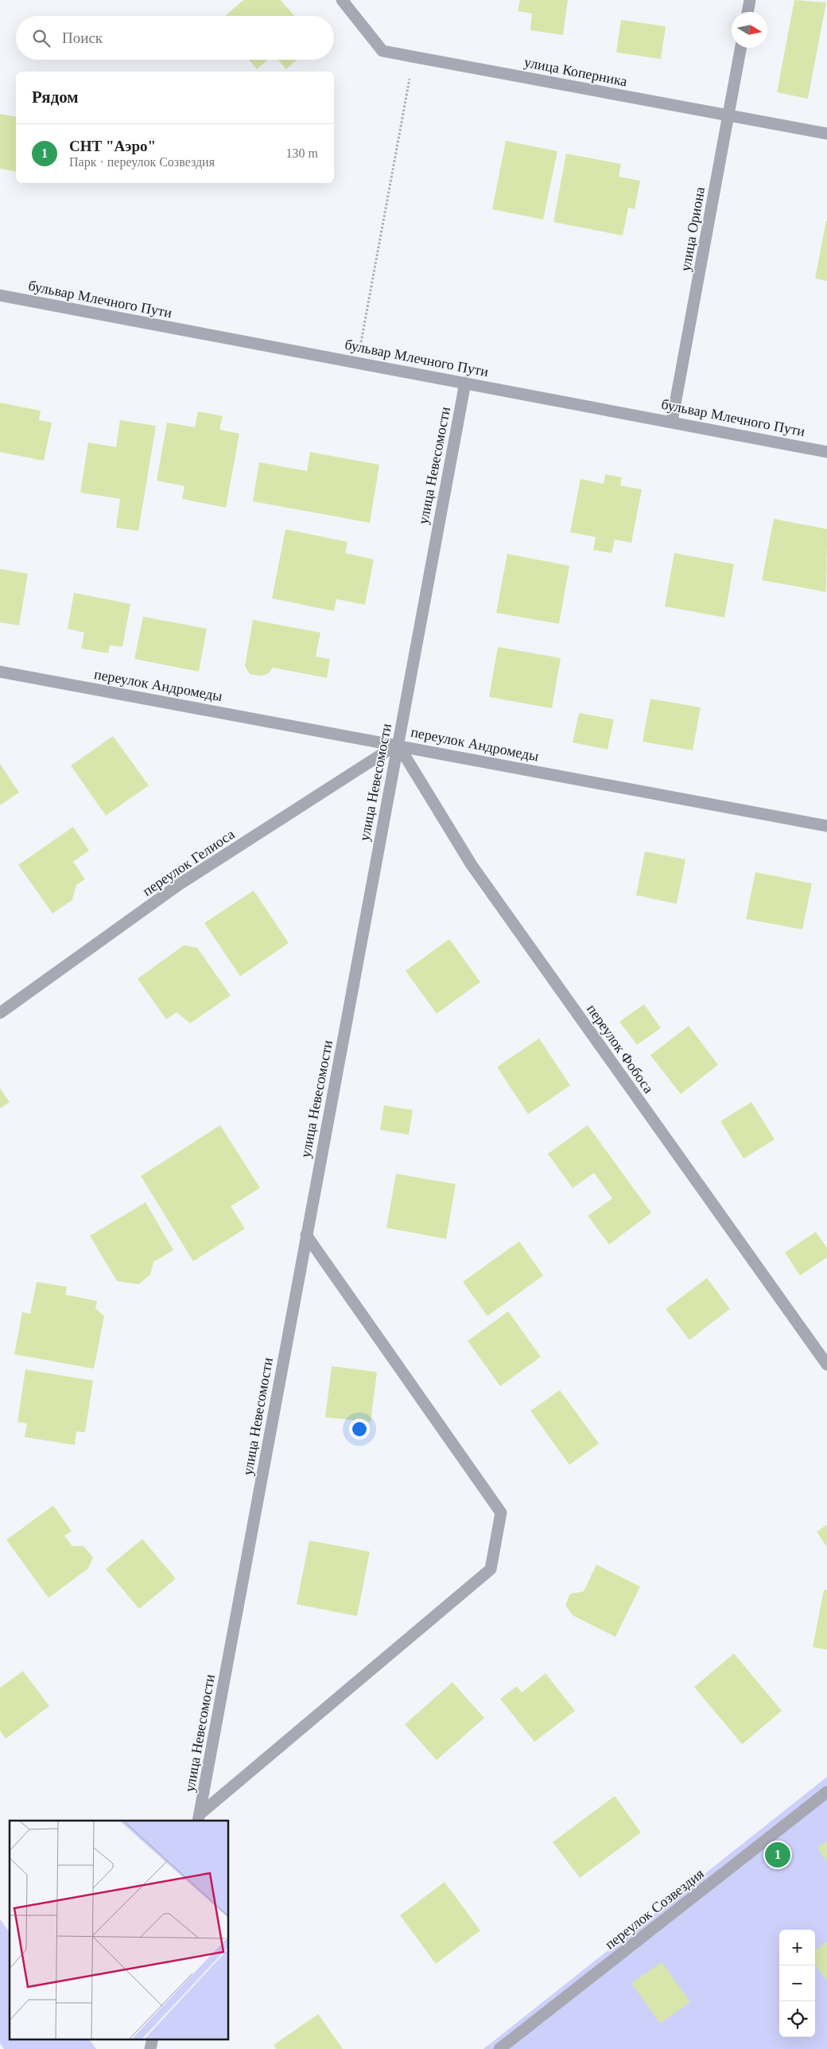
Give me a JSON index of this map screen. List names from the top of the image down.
{
  "streets": {
    "street": [
      "улица Коперника",
      "улица Ориона",
      "бульвар Млечного Пути",
      "улица Невесомости",
      "переулок Андромеды",
      "переулок Гелиоса",
      "переулок Фобоса",
      "переулок Созвездия"
    ]
  },
  "crossings": [
    ["улица Коперника", "улица Ориона"],
    ["улица Ориона", "бульвар Млечного Пути"],
    ["бульвар Млечного Пути", "улица Невесомости"],
    ["улица Невесомости", "переулок Андромеды"],
    ["улица Невесомости", "переулок Гелиоса"],
    ["улица Невесомости", "переулок Фобоса"],
    ["переулок Андромеды", "переулок Гелиоса"],
    ["переулок Андромеды", "переулок Фобоса"],
    ["переулок Гелиоса", "переулок Фобоса"]
  ],
  "north": "right",
  "page": {
    "search": "Поиск",
    "heading": "Рядом",
    "list": [
      {
        "mark": "1",
        "name": "СНТ \"Аэро\"",
        "note": "Парк · переулок Созвездия",
        "value": "130 m"
      }
    ],
    "pins": "1",
    "map_buttons": ["+", "−"]
  }
}
